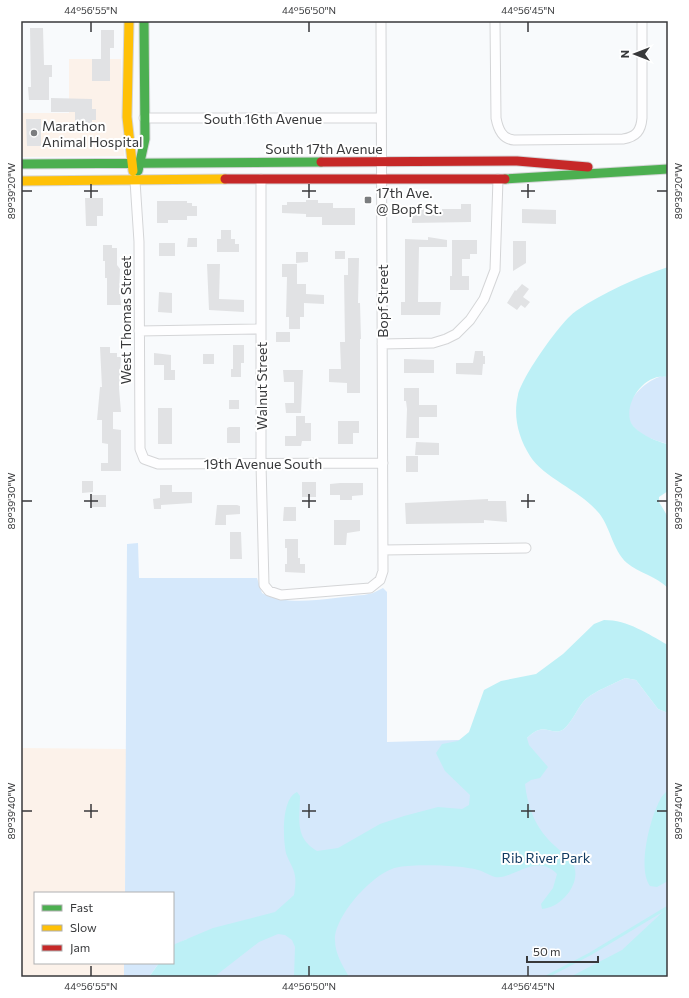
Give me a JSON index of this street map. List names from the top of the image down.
{
  "streets": {
    "main road": ["South 17th Avenue", "West Thomas Street"],
    "street": [
      "South 16th Avenue",
      "Bopf Street",
      "Walnut Street",
      "19th Avenue South"
    ]
  },
  "crossings": [
    ["South 16th Avenue", "Bopf Street"],
    ["South 16th Avenue", "West Thomas Street"],
    ["South 17th Avenue", "Bopf Street"],
    ["South 17th Avenue", "West Thomas Street"],
    ["South 17th Avenue", "Walnut Street"],
    ["Bopf Street", "Walnut Street"],
    ["Bopf Street", "19th Avenue South"],
    ["West Thomas Street", "19th Avenue South"],
    ["Walnut Street", "19th Avenue South"]
  ],
  "parks": ["Rib River Park"],
  "places": {
    "other": ["Marathon Animal Hospital"],
    "transit": ["17th Ave. @ Bopf St."]
  },
  "legend": ["Fast", "Slow", "Jam"],
  "scale_bar": "50 m",
  "north": "left",
  "coordinates": [
    "44°56'55\"N",
    "44°56'50\"N",
    "44°56'45\"N",
    "89°39'20\"W",
    "89°39'30\"W",
    "89°39'40\"W"
  ]
}
